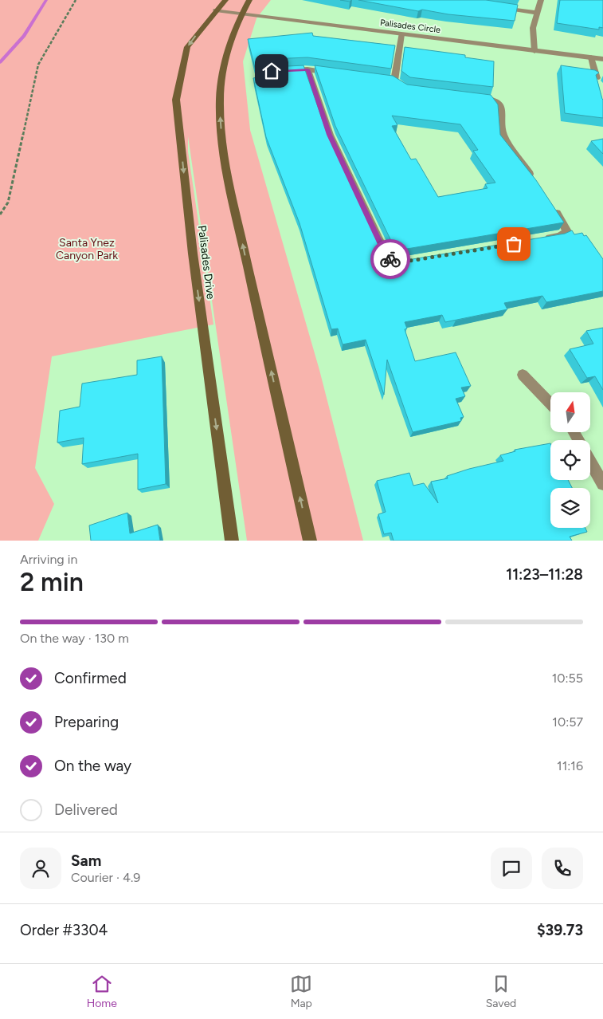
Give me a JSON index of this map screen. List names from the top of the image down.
{
  "streets": {
    "street": ["Palisades Circle", "Palisades Drive"]
  },
  "crossings": [
    ["Palisades Circle", "Palisades Drive"]
  ],
  "parks": ["Santa Ynez Canyon Park"],
  "north": "top",
  "page": {
    "heading": ["2 min", "Arriving in", "11:23–11:28"],
    "panel": [
      "Sam",
      "Courier · 4.9",
      "Order #3304",
      "$39.73"
    ],
    "bar": "On the way · 130 m",
    "list": [
      ["Confirmed", "10:55"],
      ["Preparing", "10:57"],
      ["On the way", "11:16"],
      "Delivered"
    ],
    "tabs": ["Home", "Map", "Saved"]
  }
}
